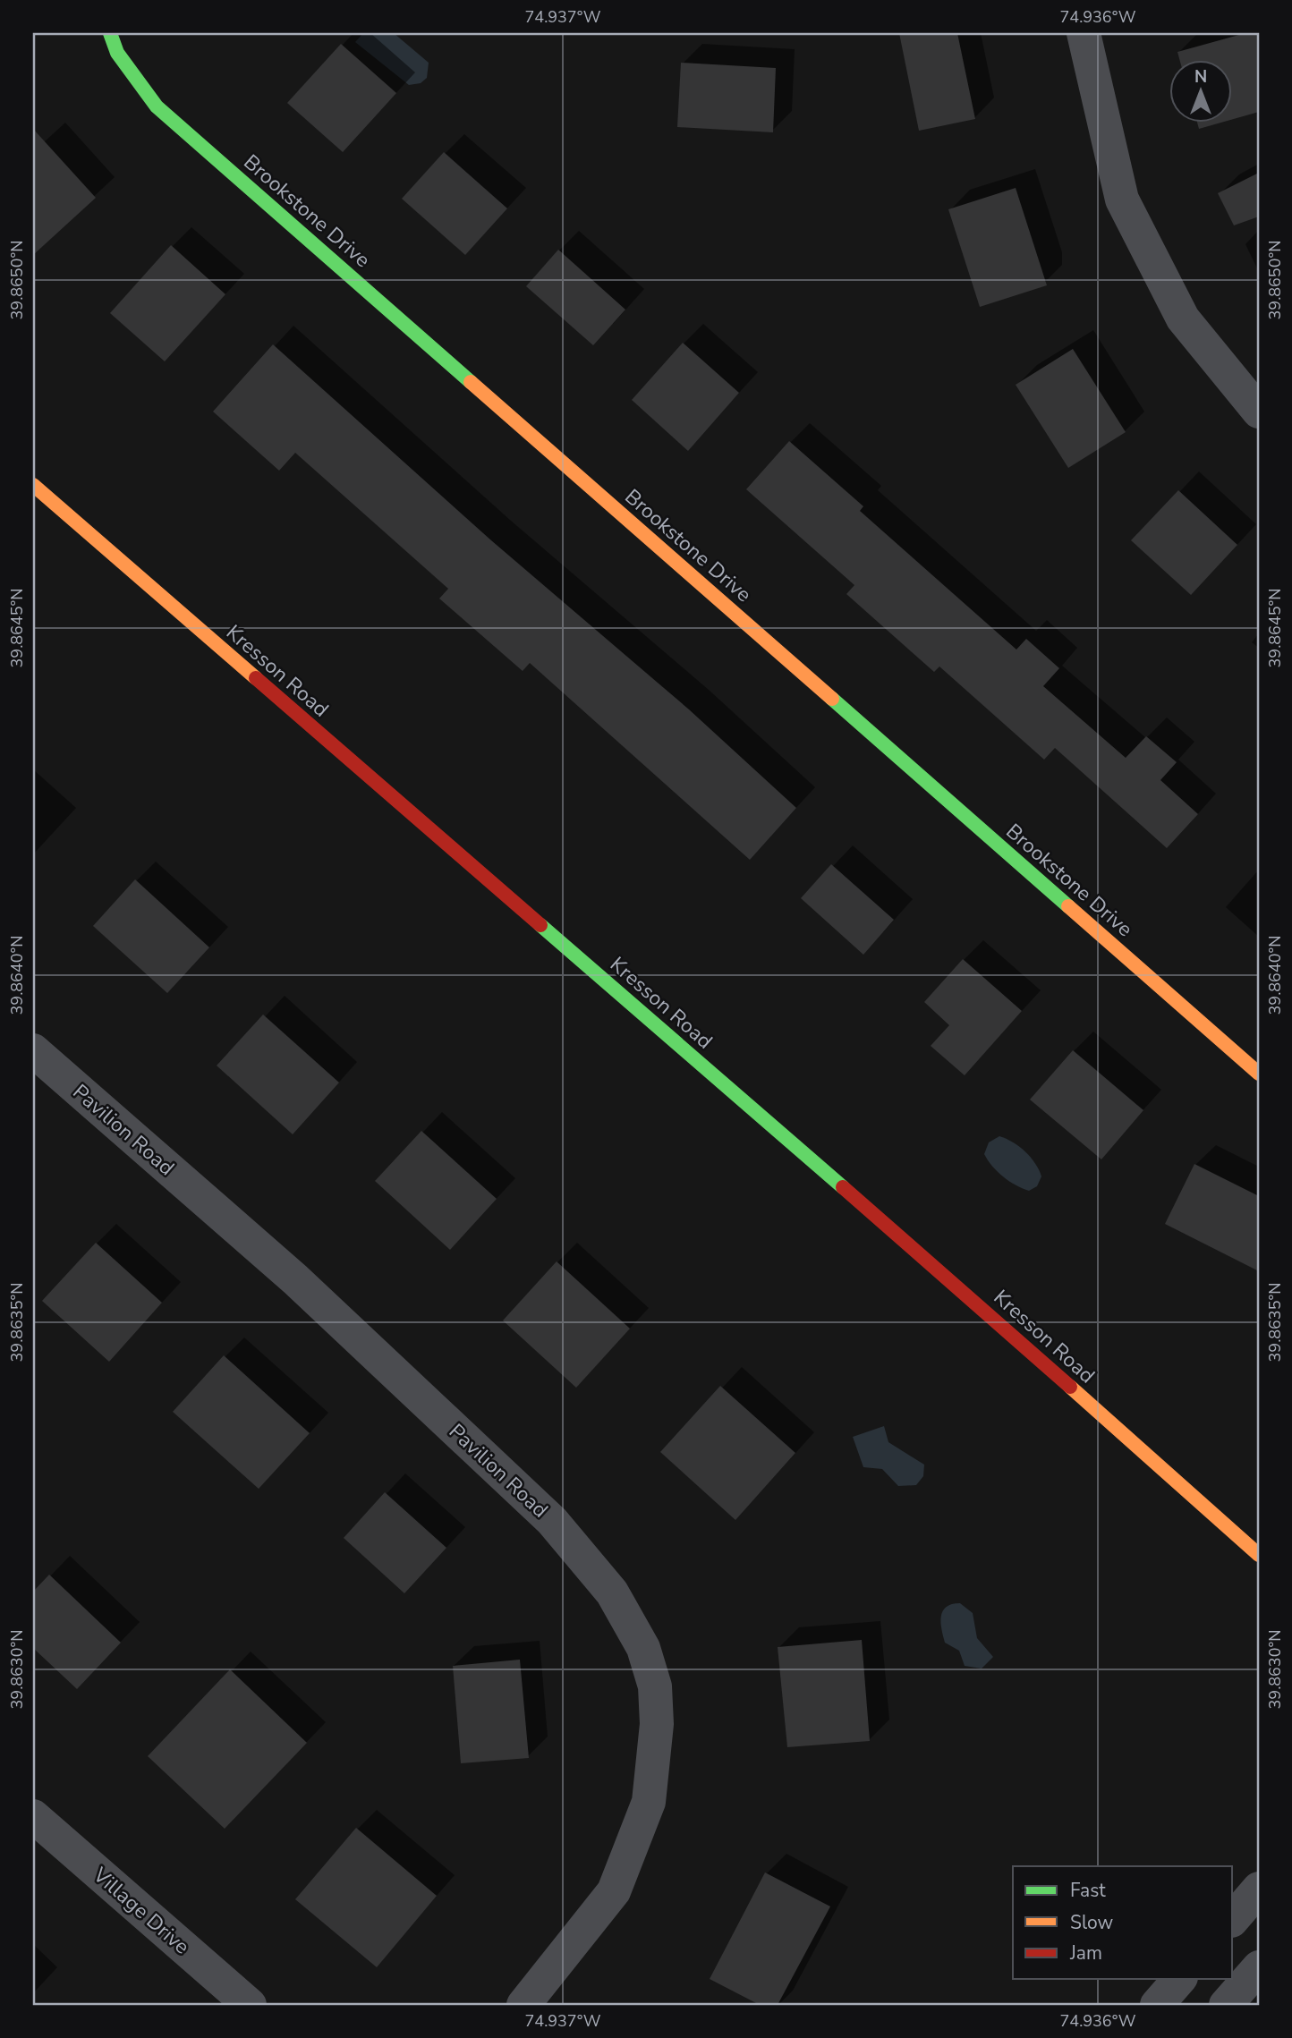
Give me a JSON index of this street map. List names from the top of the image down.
{
  "streets": {
    "main road": ["Brookstone Drive", "Kresson Road"],
    "street": ["Pavilion Road", "Village Drive"]
  },
  "legend": ["Fast", "Slow", "Jam"],
  "north": "top",
  "coordinates": [
    "74.937°W",
    "74.936°W",
    "39.8650°N",
    "39.8645°N",
    "39.8640°N",
    "39.8635°N",
    "39.8630°N"
  ]
}
